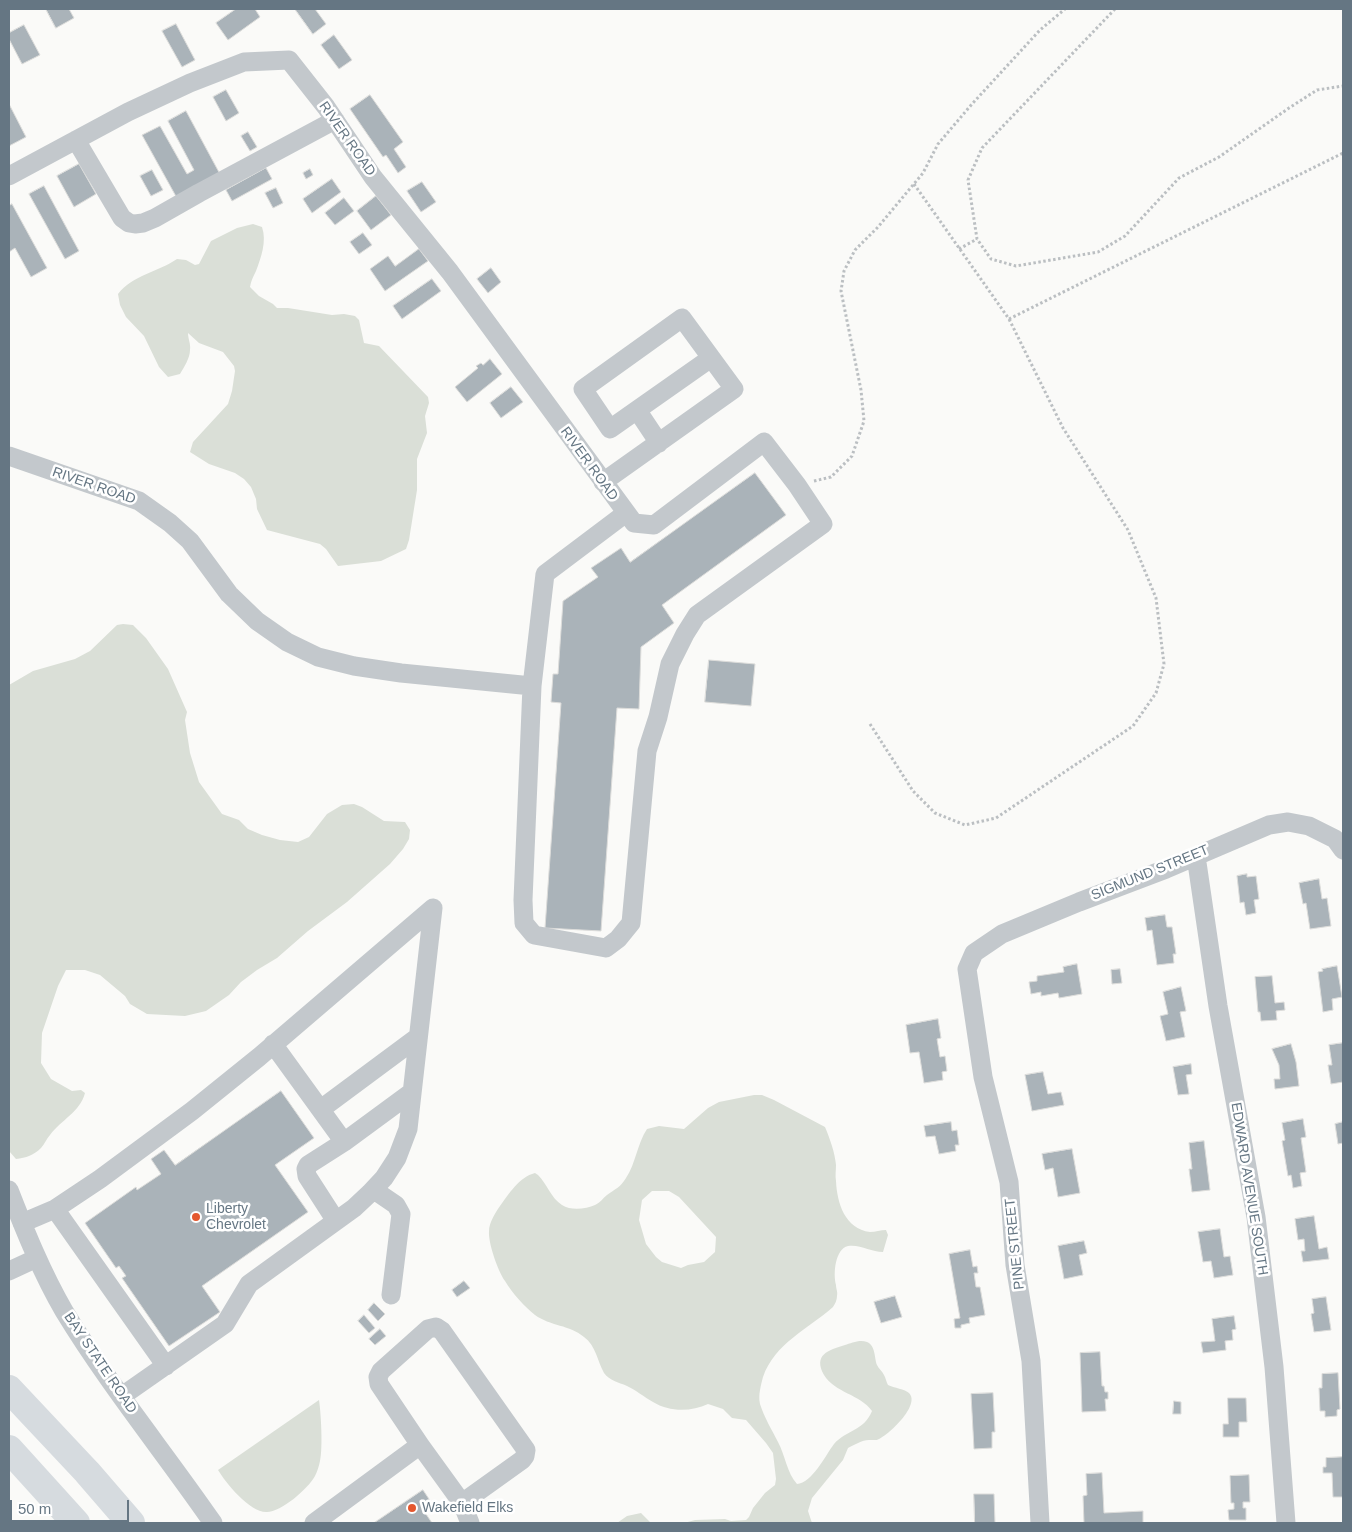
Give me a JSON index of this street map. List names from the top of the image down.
{
  "streets": {
    "street": [
      "RIVER ROAD",
      "SIGMUND STREET",
      "EDWARD AVENUE SOUTH",
      "PINE STREET",
      "BAY STATE ROAD"
    ]
  },
  "crossings": [
    ["SIGMUND STREET", "EDWARD AVENUE SOUTH"],
    ["SIGMUND STREET", "PINE STREET"]
  ],
  "places": ["Liberty Chevrolet", "Wakefield Elks"],
  "scale_bar": "50 m"
}
